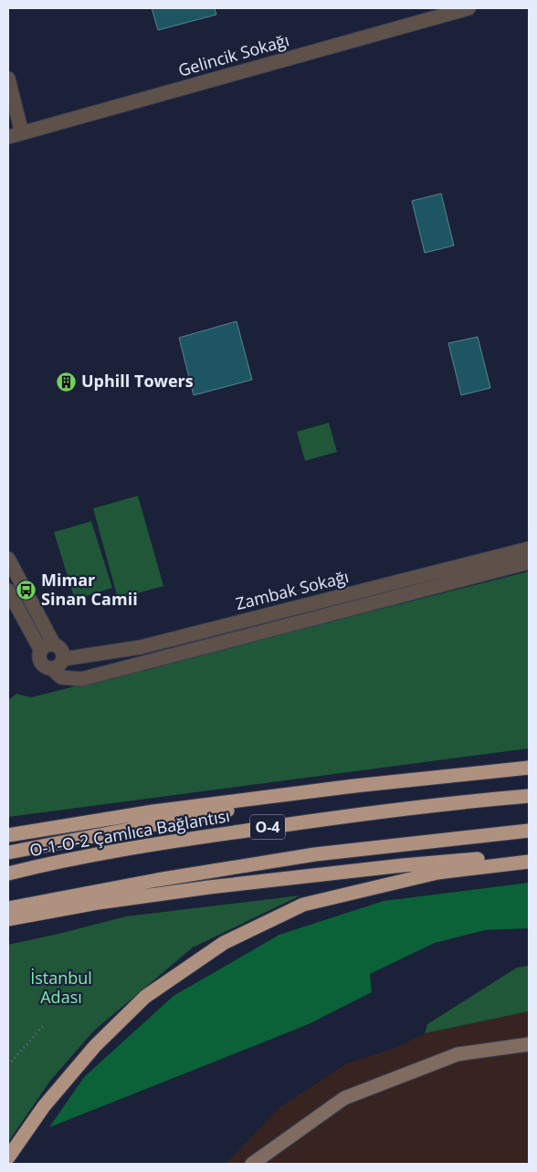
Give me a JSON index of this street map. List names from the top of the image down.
{
  "streets": {
    "highway": ["O-4", "O-1-O-2 Çamlıca Bağlantısı"],
    "street": ["Gelincik Sokağı", "Zambak Sokağı"]
  },
  "parks": ["İstanbul Adası"],
  "places": {
    "building": ["Uphill Towers"],
    "bus stop": ["Mimar Sinan Camii"]
  }
}
